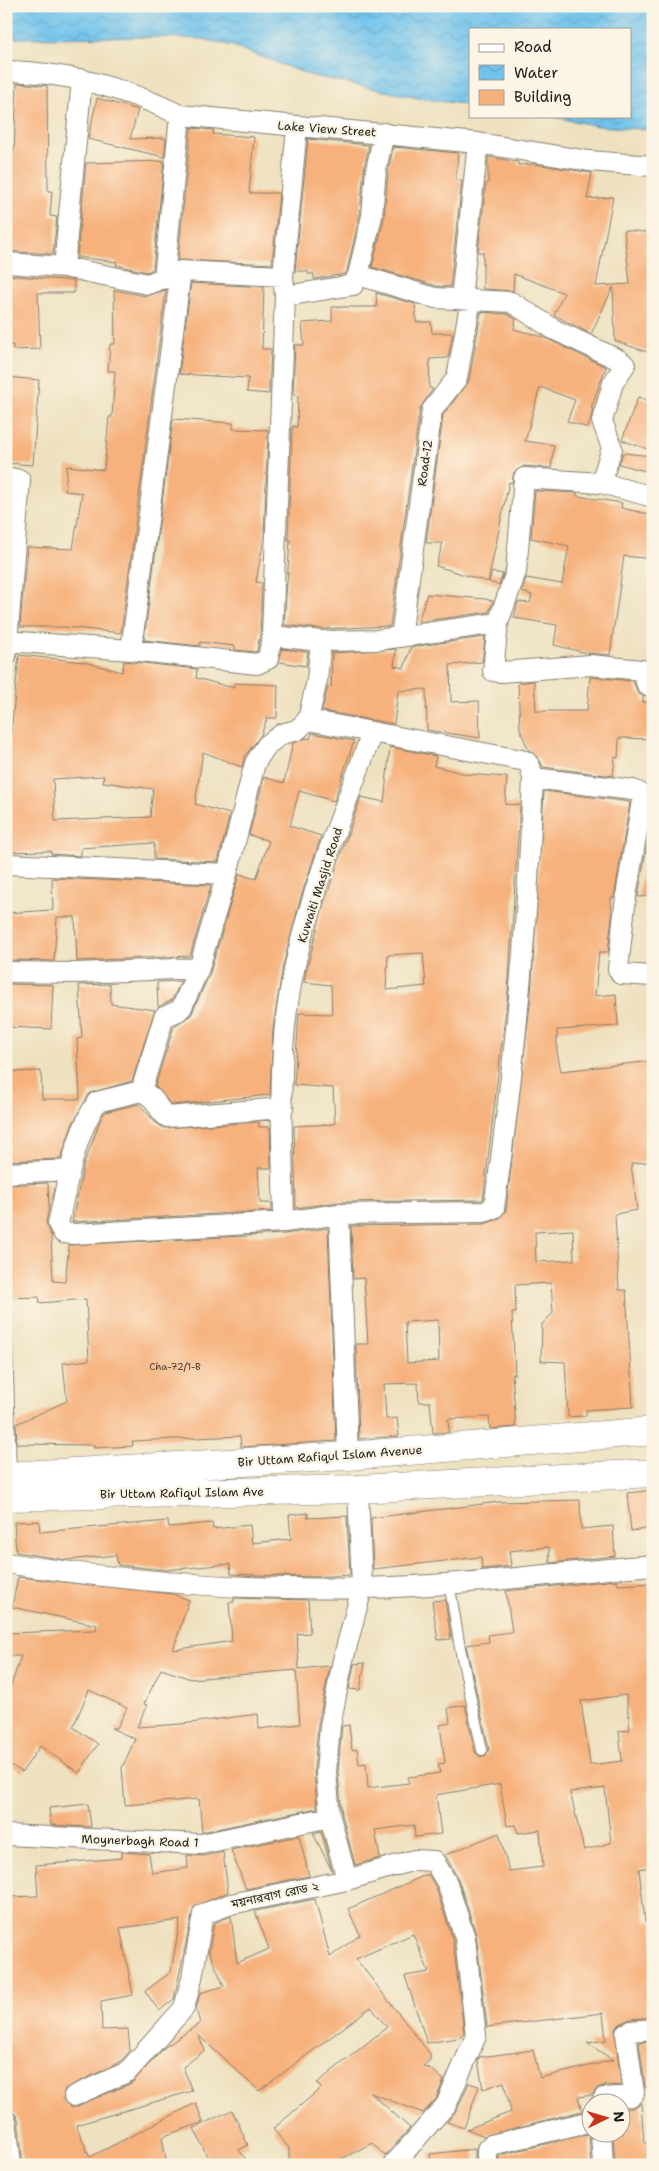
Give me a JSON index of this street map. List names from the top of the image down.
{
  "streets": {
    "main road": ["Bir Uttam Rafiqul Islam Avenue", "Bir Uttam Rafiqul Islam Ave"],
    "street": [
      "Lake View Street",
      "Road-12",
      "Kuwaiti Masjid Road",
      "Moynerbagh Road 1",
      "ময়নারবাগ রোড ২"
    ]
  },
  "crossings": [
    ["Lake View Street", "Road-12"],
    ["Bir Uttam Rafiqul Islam Avenue", "Bir Uttam Rafiqul Islam Ave"]
  ],
  "house_numbers": ["Cha-72/1-B"],
  "legend": ["Road", "Water", "Building"],
  "north": "right"
}
